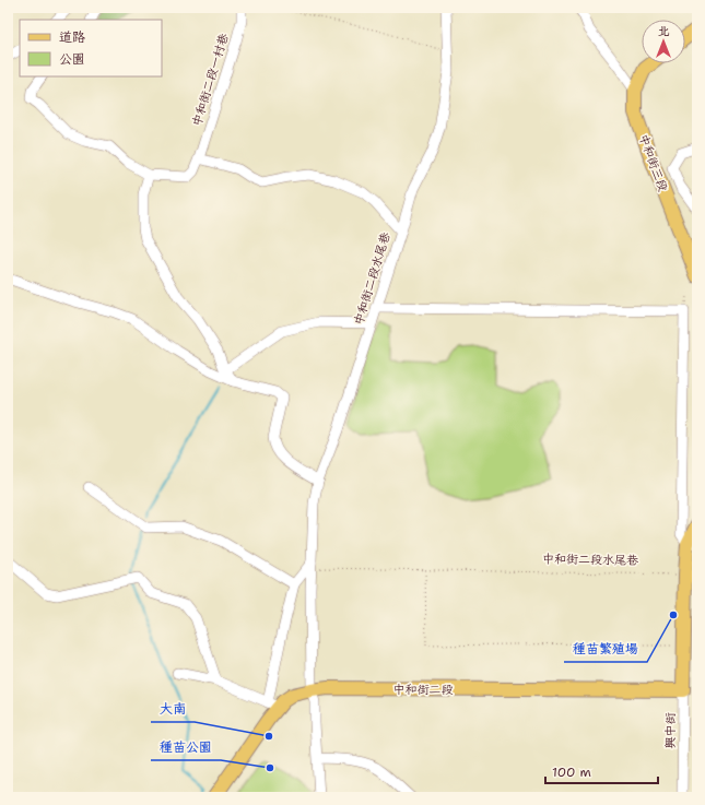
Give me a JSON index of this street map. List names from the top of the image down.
{
  "streets": {
    "main road": ["中和街三段", "中和街二段"],
    "street": ["中和街二段一村巷", "中和街二段水尾巷", "興中街"]
  },
  "crossings": [
    ["中和街二段一村巷", "中和街二段水尾巷"],
    ["中和街二段水尾巷", "中和街二段"],
    ["中和街二段", "興中街"]
  ],
  "places": ["種苗繁殖場", "大南", "種苗公園"],
  "legend": ["道路", "公園"],
  "scale_bar": "100 m",
  "north": "top"
}
